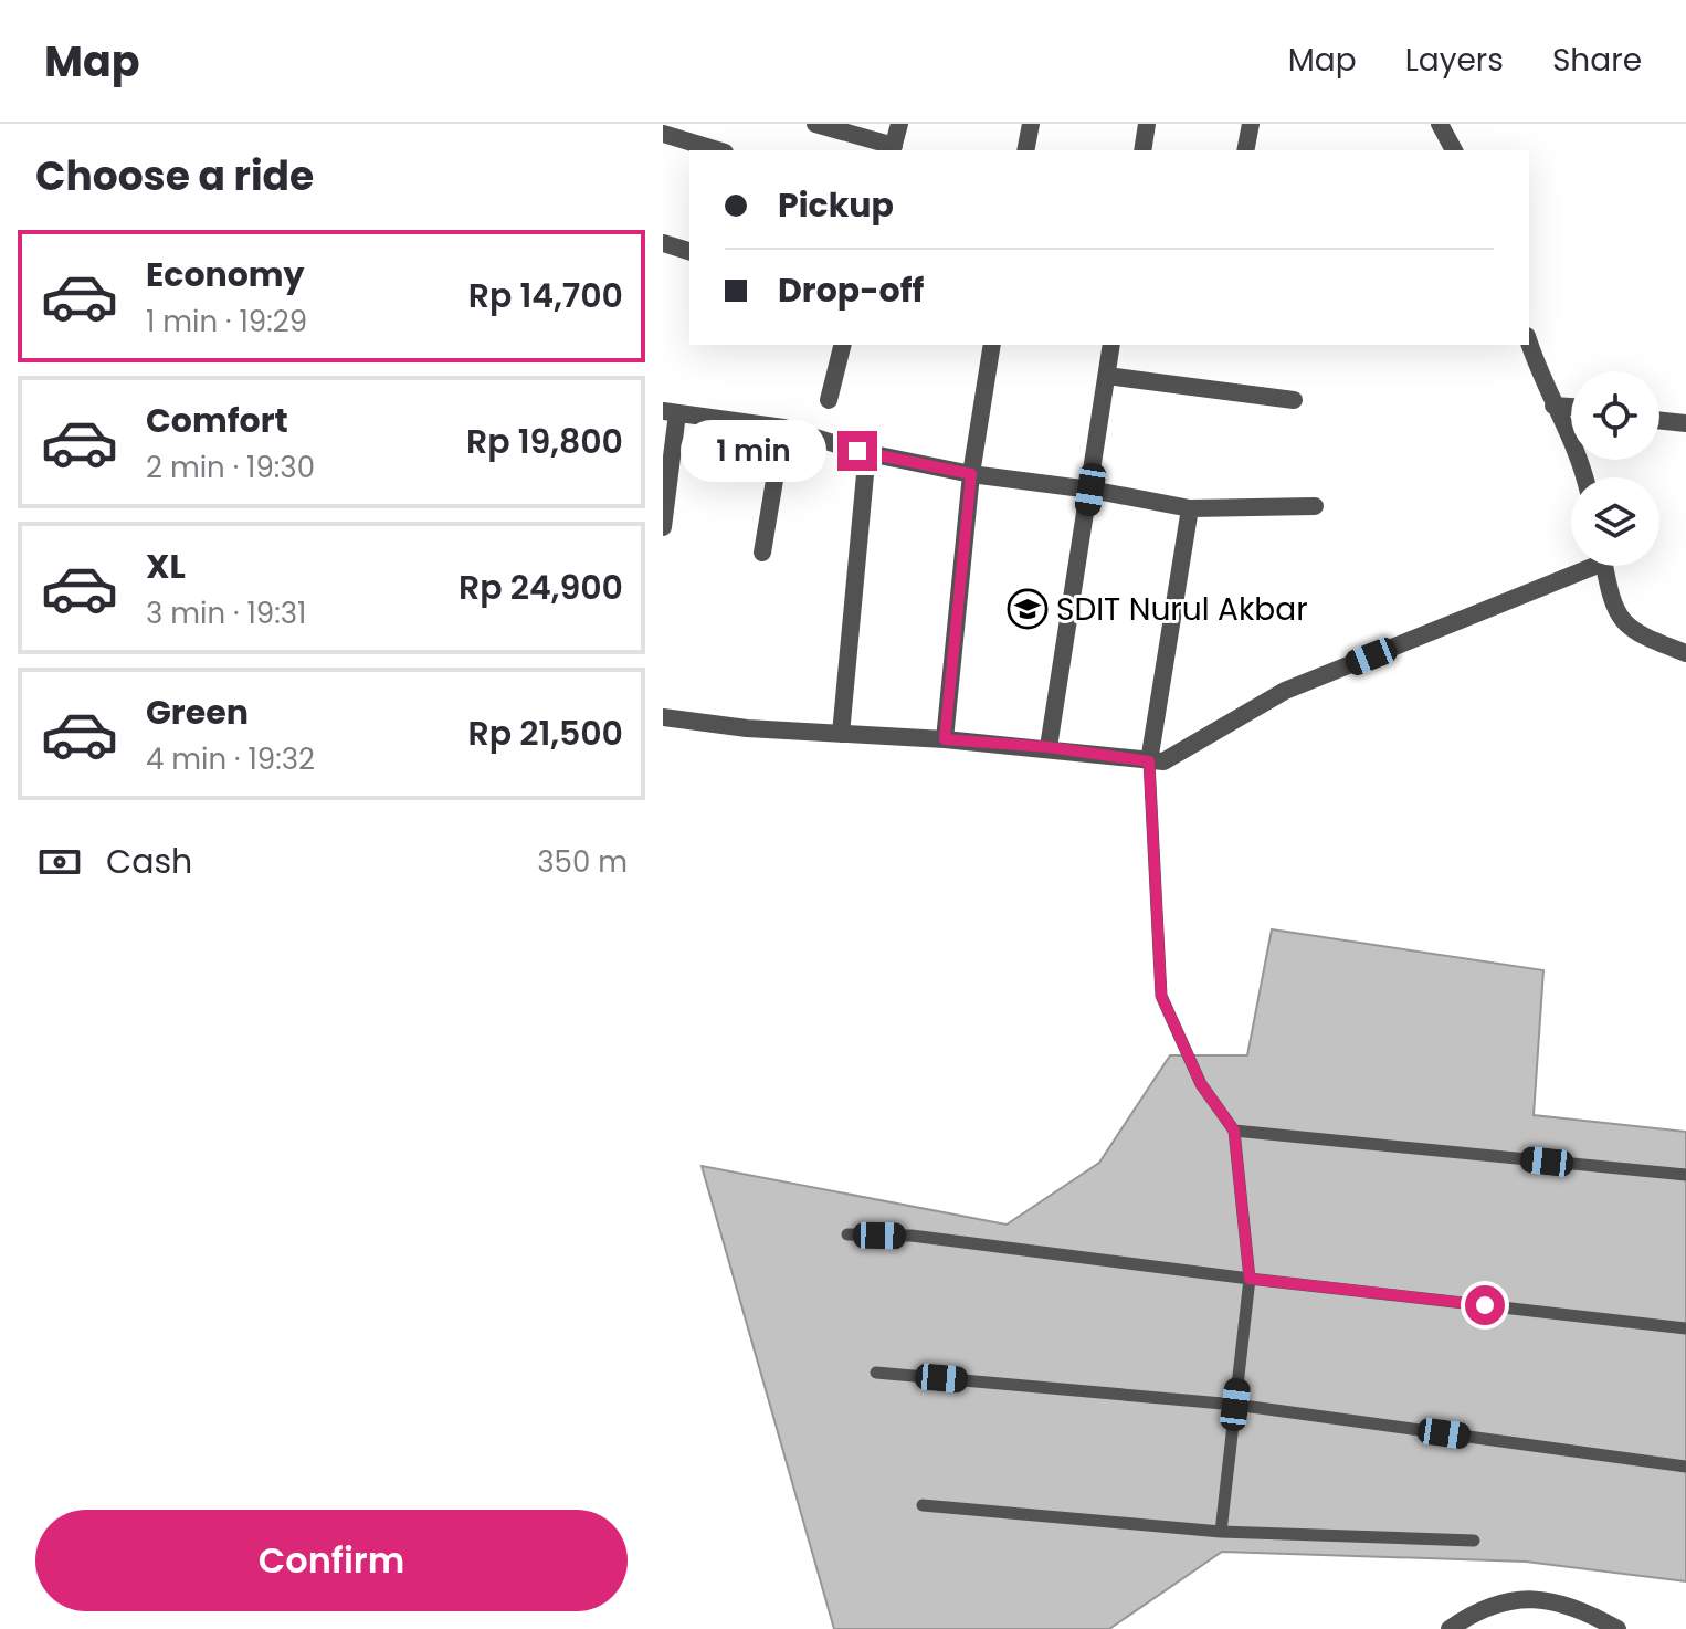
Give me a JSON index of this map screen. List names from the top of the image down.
{
  "places": {
    "school or university": ["SDIT Nurul Akbar"]
  },
  "page": {
    "header": "Map",
    "nav": ["Map", "Layers", "Share"],
    "heading": "Choose a ride",
    "banner": ["Pickup", "Drop-off"],
    "list": [
      {
        "name": "Economy",
        "note": "1 min · 19:29",
        "value": "Rp 14,700"
      },
      {
        "name": "Comfort",
        "note": "2 min · 19:30",
        "value": "Rp 19,800"
      },
      {
        "name": "XL",
        "note": "3 min · 19:31",
        "value": "Rp 24,900"
      },
      {
        "name": "Green",
        "note": "4 min · 19:32",
        "value": "Rp 21,500"
      }
    ],
    "bubble": "1 min",
    "pay": ["Cash", "350 m"],
    "buttons": "Confirm"
  }
}
